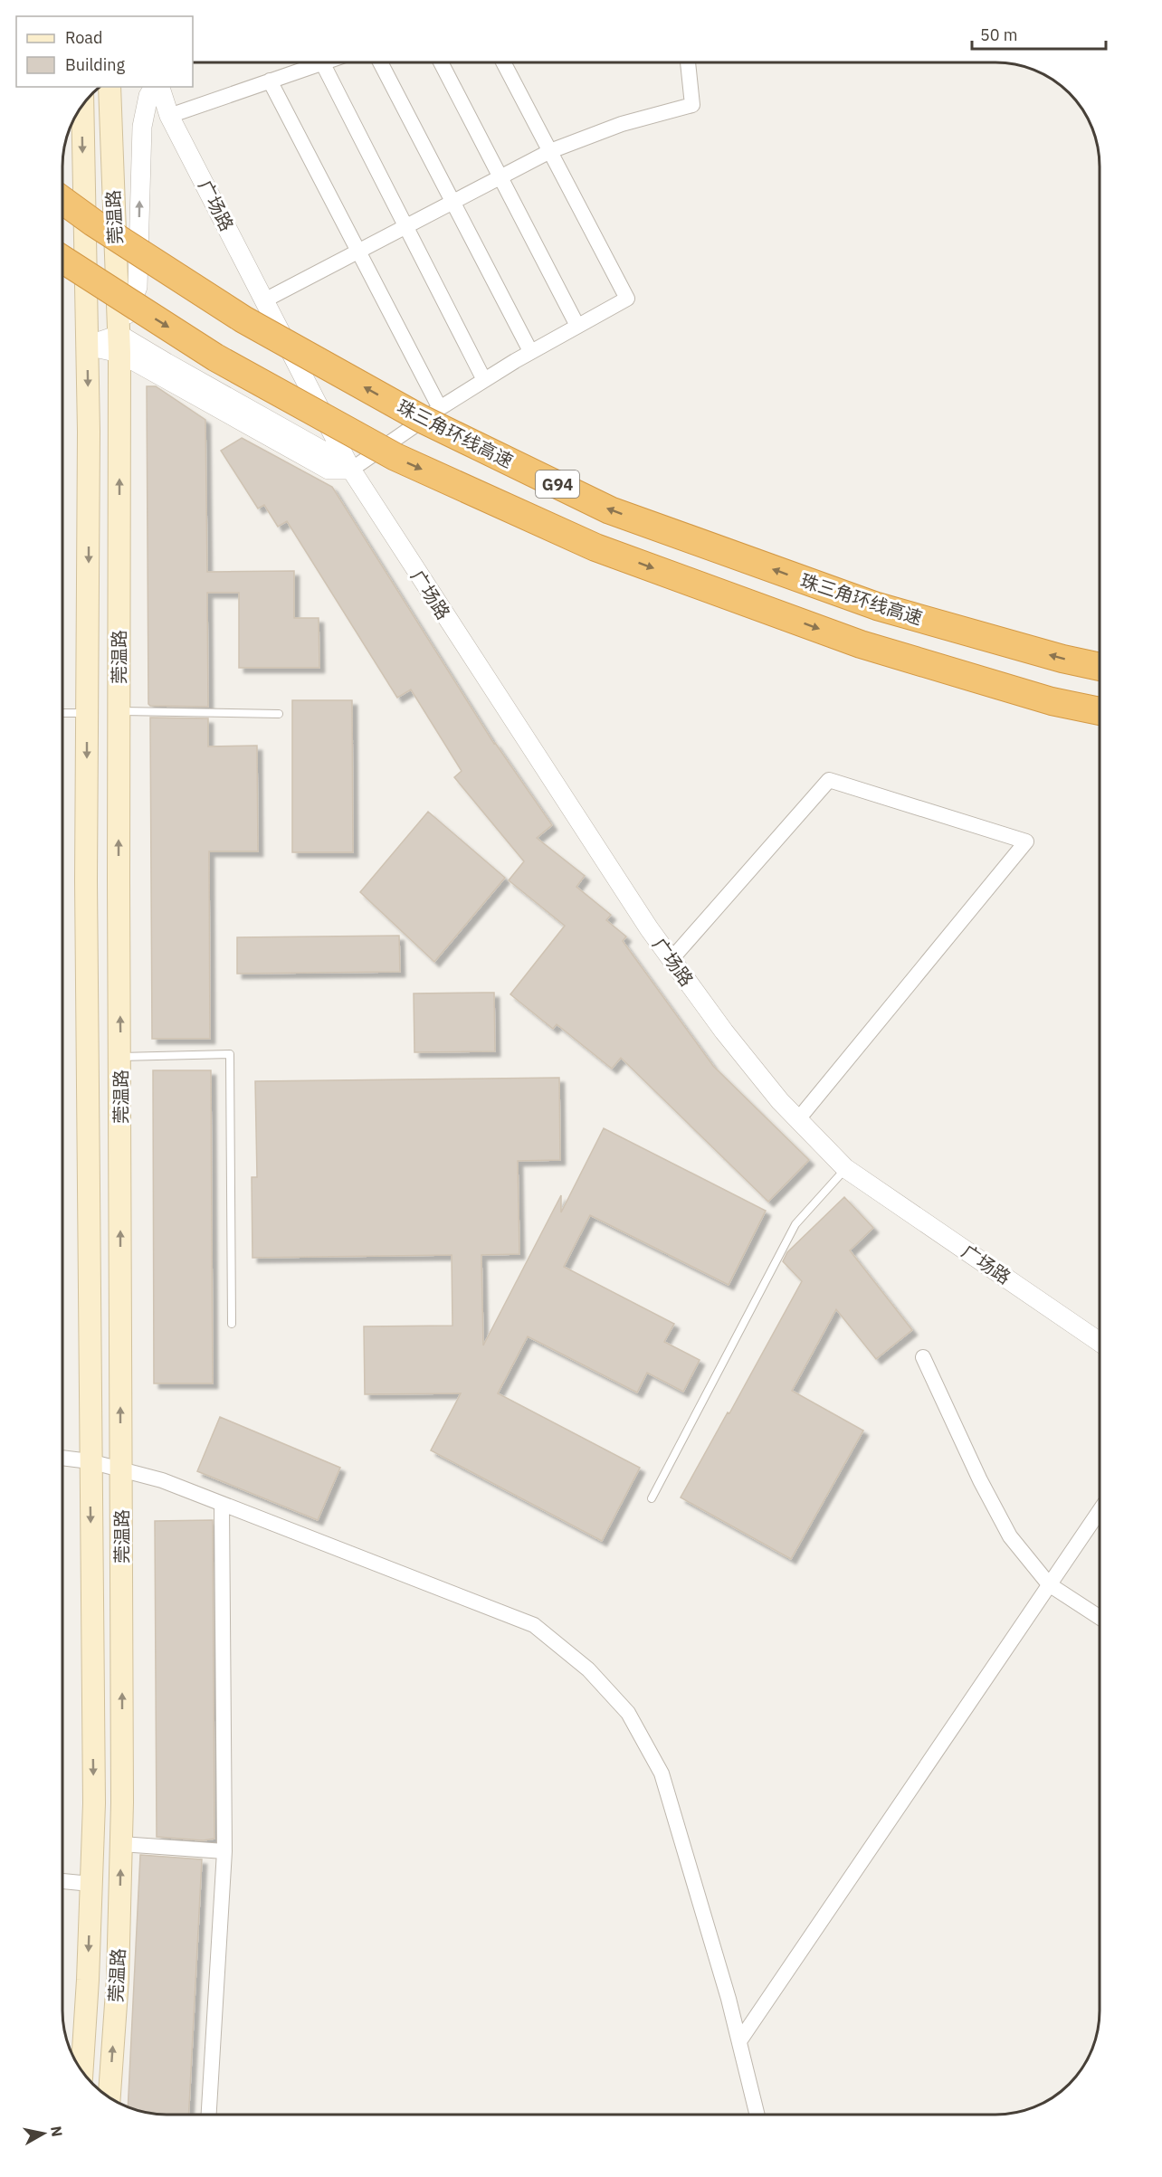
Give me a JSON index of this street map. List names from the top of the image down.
{
  "streets": {
    "highway": ["珠三角环线高速", "G94"],
    "main road": ["莞温路"],
    "street": ["广场路"]
  },
  "legend": ["Road", "Building"],
  "scale_bar": "50 m",
  "north": "right"
}
